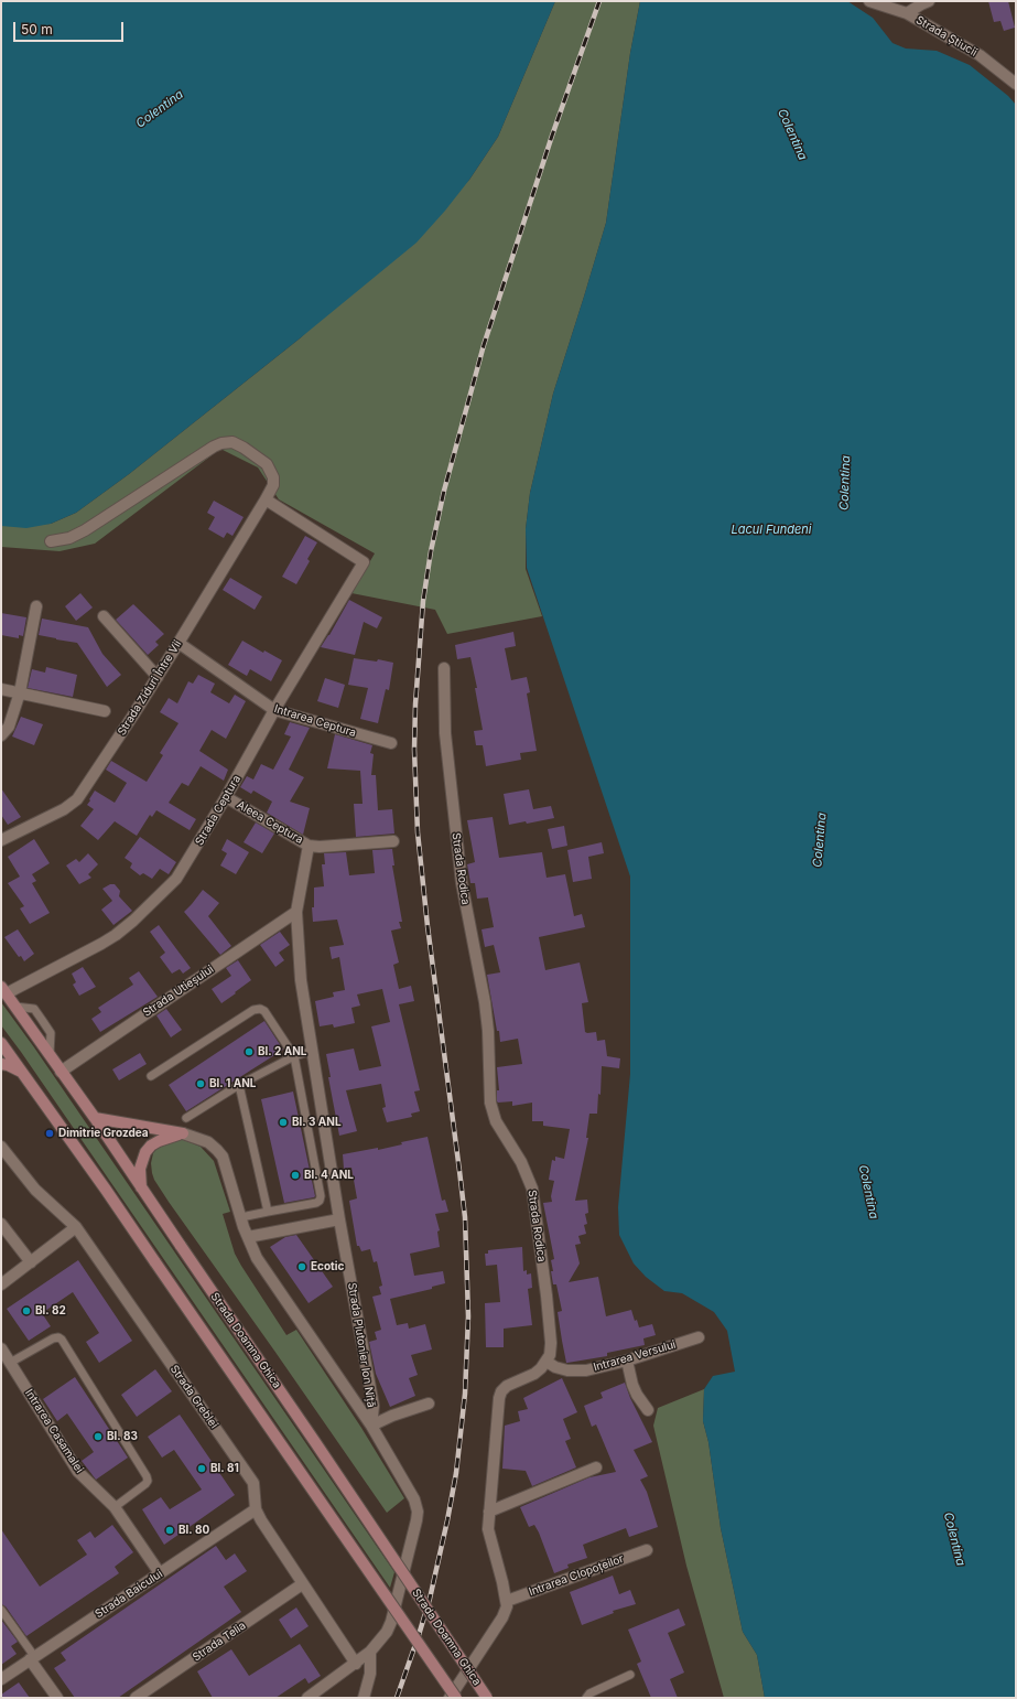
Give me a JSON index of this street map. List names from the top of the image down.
{
  "streets": {
    "main road": ["Strada Doamna Ghica"],
    "street": [
      "Strada Știucii",
      "Strada Ziduri Între Vii",
      "Intrarea Ceptura",
      "Strada Ceptura",
      "Aleea Ceptura",
      "Strada Rodica",
      "Strada Utieșului",
      "Strada Plutonier Ion Niță",
      "Intrarea Versului",
      "Strada Greblei",
      "Intrarea Casamalei",
      "Intrarea Clopoțeilor",
      "Strada Baicului",
      "Strada Telia"
    ]
  },
  "crossings": [
    ["Strada Ziduri Între Vii", "Intrarea Ceptura"],
    ["Strada Ziduri Între Vii", "Strada Ceptura"],
    ["Intrarea Ceptura", "Strada Ceptura"],
    ["Strada Ceptura", "Aleea Ceptura"],
    ["Strada Ceptura", "Strada Doamna Ghica"],
    ["Aleea Ceptura", "Strada Plutonier Ion Niță"],
    ["Strada Rodica", "Intrarea Versului"],
    ["Strada Utieșului", "Strada Doamna Ghica"],
    ["Strada Utieșului", "Strada Plutonier Ion Niță"],
    ["Strada Greblei", "Strada Baicului"],
    ["Strada Greblei", "Strada Telia"],
    ["Intrarea Casamalei", "Strada Baicului"]
  ],
  "water": ["Colentina", "Lacul Fundeni"],
  "places": [
    "Bl. 2 ANL",
    "Bl. 1 ANL",
    "Bl. 3 ANL",
    "Dimitrie Grozdea",
    "Bl. 4 ANL",
    "Ecotic",
    "Bl. 82",
    "Bl. 83",
    "Bl. 81",
    "Bl. 80"
  ],
  "scale_bar": "50 m"
}
